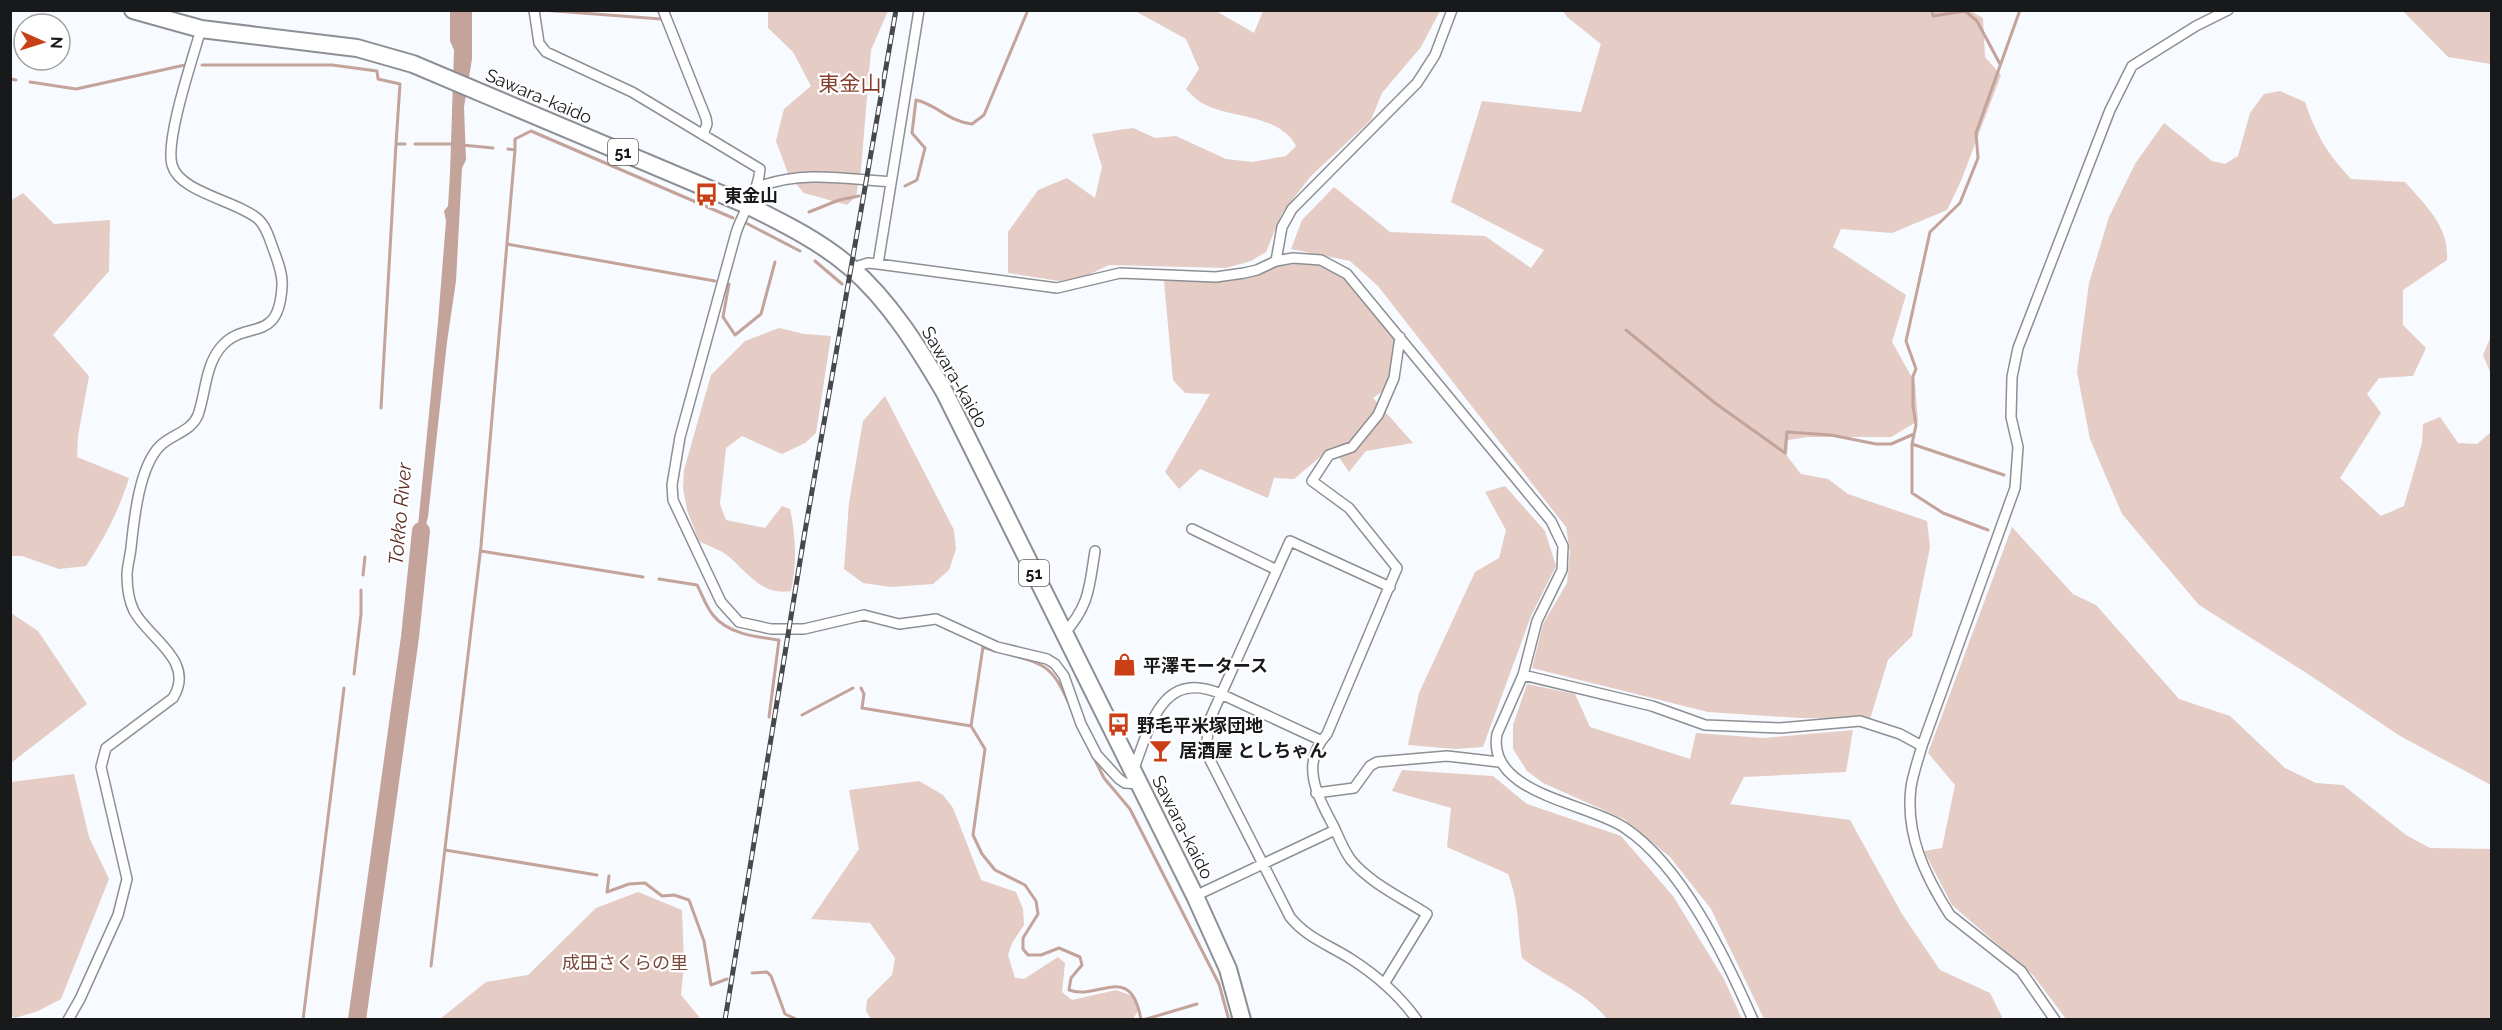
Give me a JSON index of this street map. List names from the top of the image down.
{
  "streets": {
    "highway": ["Sawara-kaido", "51"]
  },
  "crossings": [
    ["Sawara-kaido", "51"]
  ],
  "districts": ["東金山"],
  "water": ["Tokko River"],
  "parks": ["成田さくらの里"],
  "places": {
    "bus stop": ["東金山", "野毛平米塚団地"],
    "shop": ["平澤モータース"],
    "bar": ["居酒屋 としちゃん"]
  },
  "north": "right"
}
